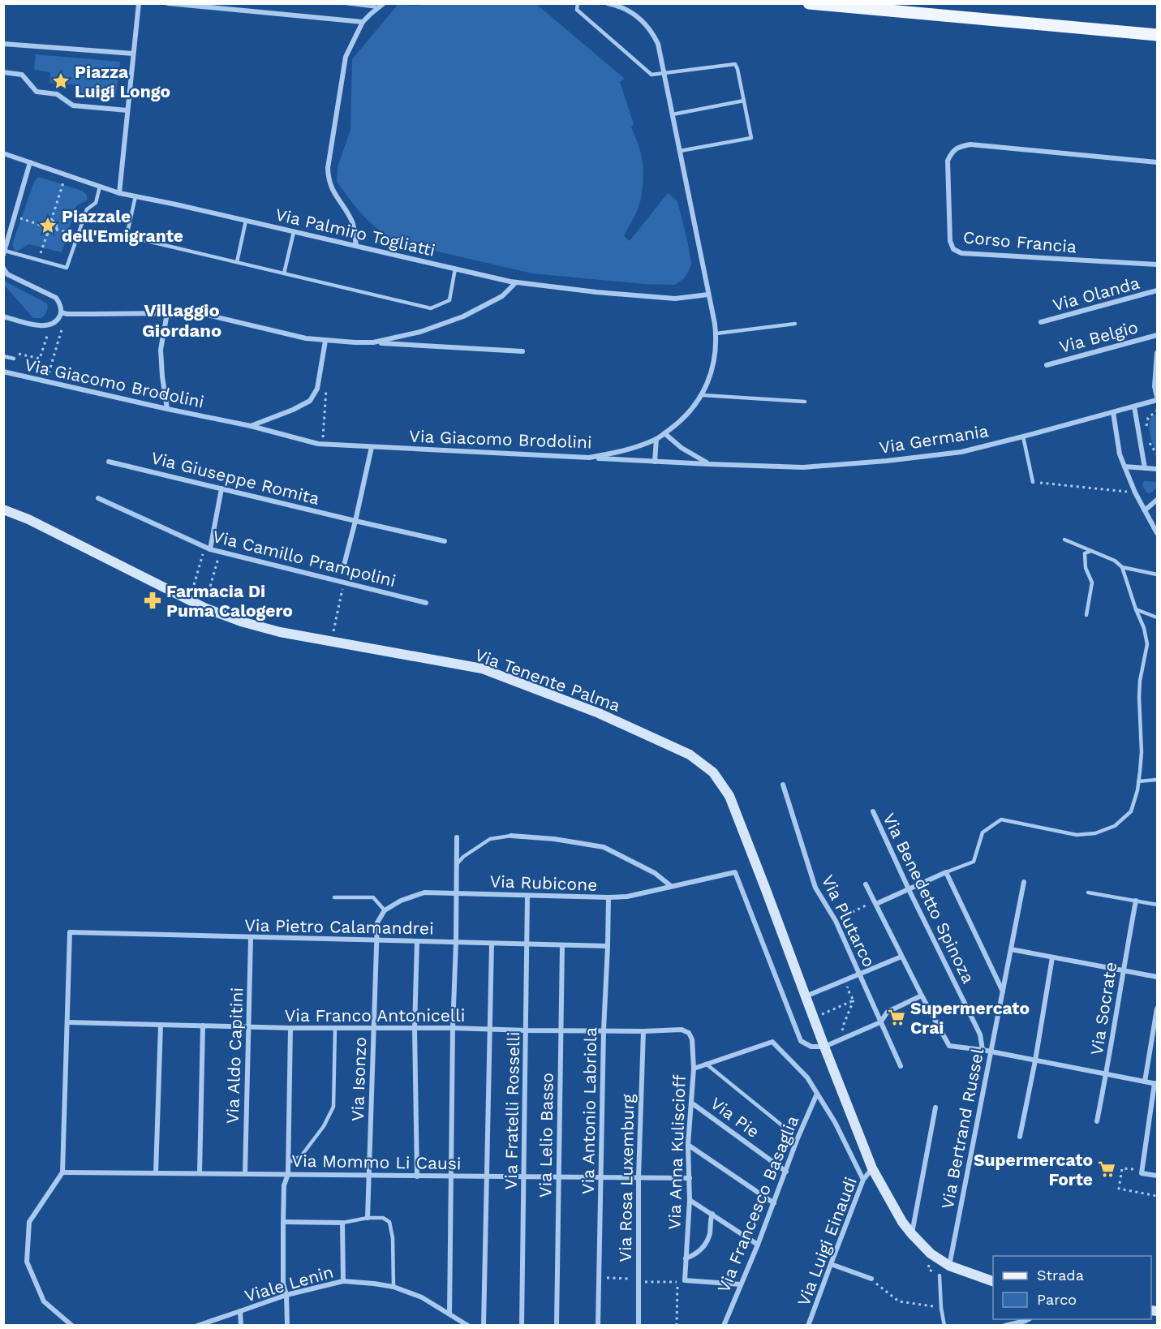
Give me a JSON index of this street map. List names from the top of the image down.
{
  "streets": {
    "main road": ["Via Tenente Palma"],
    "street": [
      "Via Palmiro Togliatti",
      "Corso Francia",
      "Via Olanda",
      "Via Belgio",
      "Via Giacomo Brodolini",
      "Via Germania",
      "Via Giuseppe Romita",
      "Via Camillo Prampolini",
      "Via Rubicone",
      "Via Benedetto Spinoza",
      "Via Plutarco",
      "Via Pietro Calamandrei",
      "Via Socrate",
      "Via Franco Antonicelli",
      "Via Aldo Capitini",
      "Via Isonzo",
      "Via Fratelli Rosselli",
      "Via Antonio Labriola",
      "Via Pie",
      "Via Bertrand Russel",
      "Via Lelio Basso",
      "Via Anna Kuliscioff",
      "Via Mommo Li Causi",
      "Via Rosa Luxemburg",
      "Via Francesco Basaglia",
      "Via Luigi Einaudi",
      "Viale Lenin"
    ]
  },
  "crossings": [
    ["Via Palmiro Togliatti", "Via Giacomo Brodolini"],
    ["Via Giacomo Brodolini", "Via Germania"],
    ["Via Tenente Palma", "Via Rubicone"],
    ["Via Tenente Palma", "Via Bertrand Russel"],
    ["Via Tenente Palma", "Via Luigi Einaudi"],
    ["Via Rubicone", "Via Fratelli Rosselli"],
    ["Via Rubicone", "Via Antonio Labriola"],
    ["Via Pietro Calamandrei", "Via Franco Antonicelli"],
    ["Via Pietro Calamandrei", "Via Aldo Capitini"],
    ["Via Pietro Calamandrei", "Via Isonzo"],
    ["Via Pietro Calamandrei", "Via Fratelli Rosselli"],
    ["Via Pietro Calamandrei", "Via Antonio Labriola"],
    ["Via Pietro Calamandrei", "Via Lelio Basso"],
    ["Via Franco Antonicelli", "Via Aldo Capitini"],
    ["Via Franco Antonicelli", "Via Isonzo"],
    ["Via Franco Antonicelli", "Via Fratelli Rosselli"],
    ["Via Franco Antonicelli", "Via Antonio Labriola"],
    ["Via Franco Antonicelli", "Via Lelio Basso"],
    ["Via Franco Antonicelli", "Via Anna Kuliscioff"],
    ["Via Franco Antonicelli", "Via Rosa Luxemburg"],
    ["Via Aldo Capitini", "Via Mommo Li Causi"],
    ["Via Isonzo", "Via Mommo Li Causi"],
    ["Via Fratelli Rosselli", "Via Mommo Li Causi"],
    ["Via Antonio Labriola", "Via Mommo Li Causi"],
    ["Via Pie", "Via Anna Kuliscioff"],
    ["Via Pie", "Via Francesco Basaglia"],
    ["Via Lelio Basso", "Via Mommo Li Causi"],
    ["Via Anna Kuliscioff", "Via Mommo Li Causi"],
    ["Via Anna Kuliscioff", "Via Francesco Basaglia"],
    ["Via Mommo Li Causi", "Via Rosa Luxemburg"]
  ],
  "districts": ["Villaggio Giordano"],
  "places": {
    "place": ["Piazza Luigi Longo", "Piazzale dell'Emigrante"],
    "pharmacy": ["Farmacia Di Puma Calogero"],
    "supermarket": ["Supermercato Crai", "Supermercato Forte"]
  },
  "legend": ["Strada", "Parco"]
}
